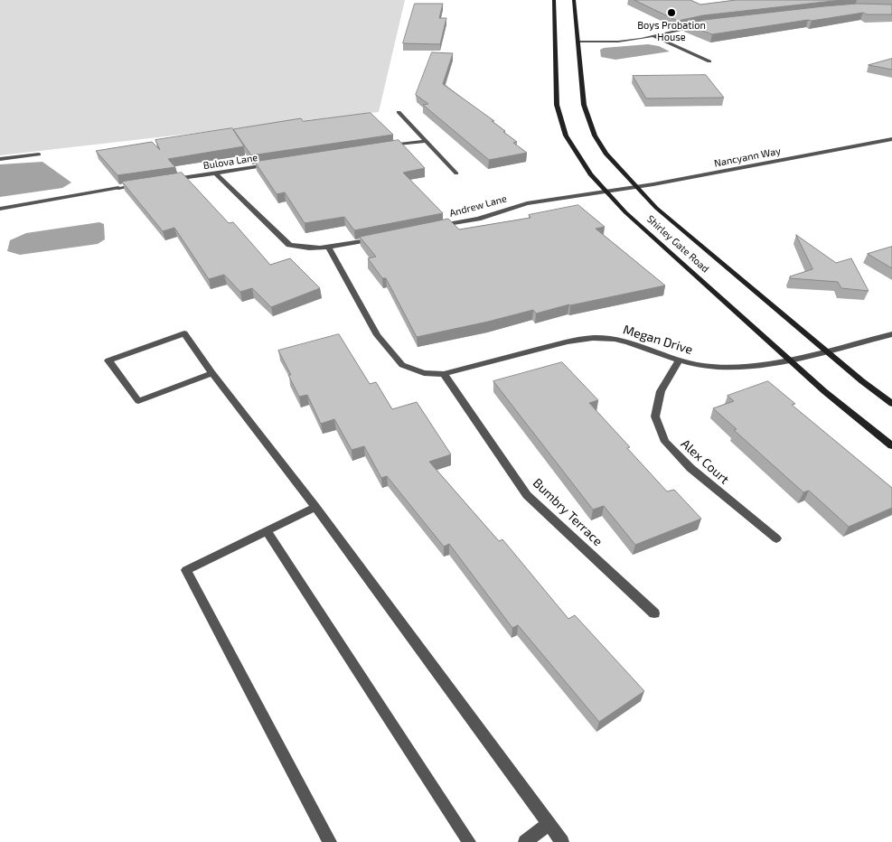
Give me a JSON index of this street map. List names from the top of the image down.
{
  "streets": {
    "main road": ["Shirley Gate Road"],
    "street": [
      "Nancyann Way",
      "Bulova Lane",
      "Andrew Lane",
      "Megan Drive",
      "Alex Court",
      "Bumbry Terrace"
    ]
  },
  "crossings": [
    ["Nancyann Way", "Andrew Lane"],
    ["Nancyann Way", "Shirley Gate Road"],
    ["Andrew Lane", "Shirley Gate Road"],
    ["Shirley Gate Road", "Megan Drive"],
    ["Megan Drive", "Alex Court"],
    ["Megan Drive", "Bumbry Terrace"]
  ],
  "places": ["Boys Probation House"]
}
